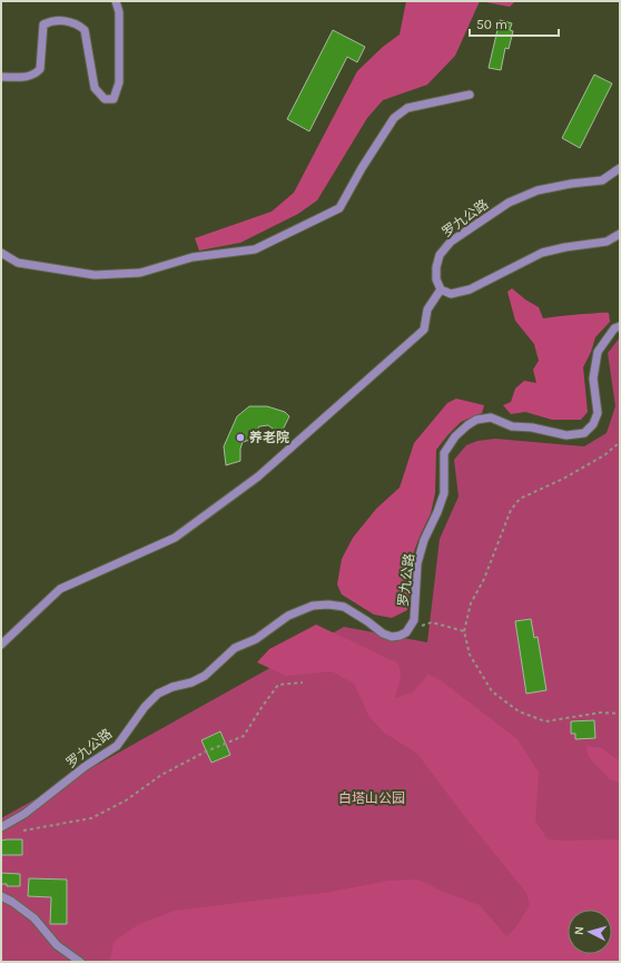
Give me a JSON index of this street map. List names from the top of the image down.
{
  "streets": {
    "street": ["罗九公路"]
  },
  "parks": ["白塔山公园"],
  "places": ["养老院"],
  "scale_bar": "50 m",
  "north": "left"
}
